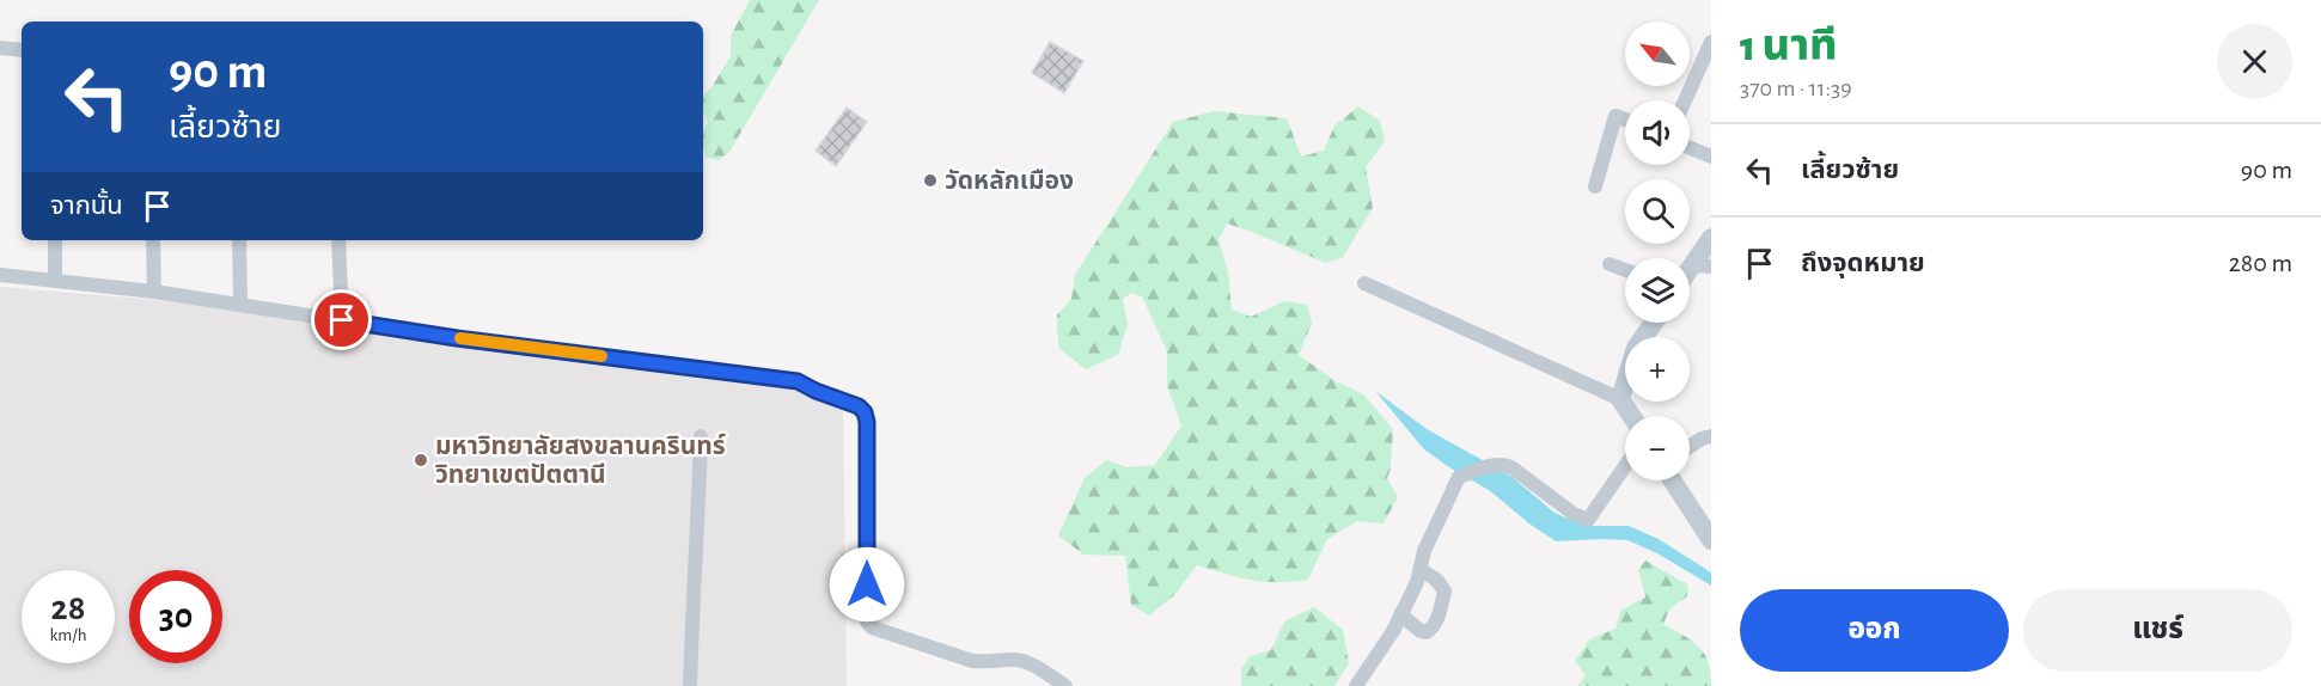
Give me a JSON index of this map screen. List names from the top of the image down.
{
  "places": ["วัดหลักเมือง", "มหาวิทยาลัยสงขลานครินทร์ วิทยาเขตปัตตานี"],
  "north": "top left",
  "page": {
    "heading": ["1 นาที", "370 m · 11:39"],
    "map_buttons": ["+", "−"],
    "turn": ["90 m", "เลี้ยวซ้าย"],
    "list": [
      {
        "name": "เลี้ยวซ้าย",
        "value": "90 m"
      },
      {
        "name": "ถึงจุดหมาย",
        "value": "280 m"
      }
    ],
    "then": "จากนั้น",
    "speed": "28 km/h",
    "limit": "30",
    "buttons": ["ออก", "แชร์"]
  }
}
